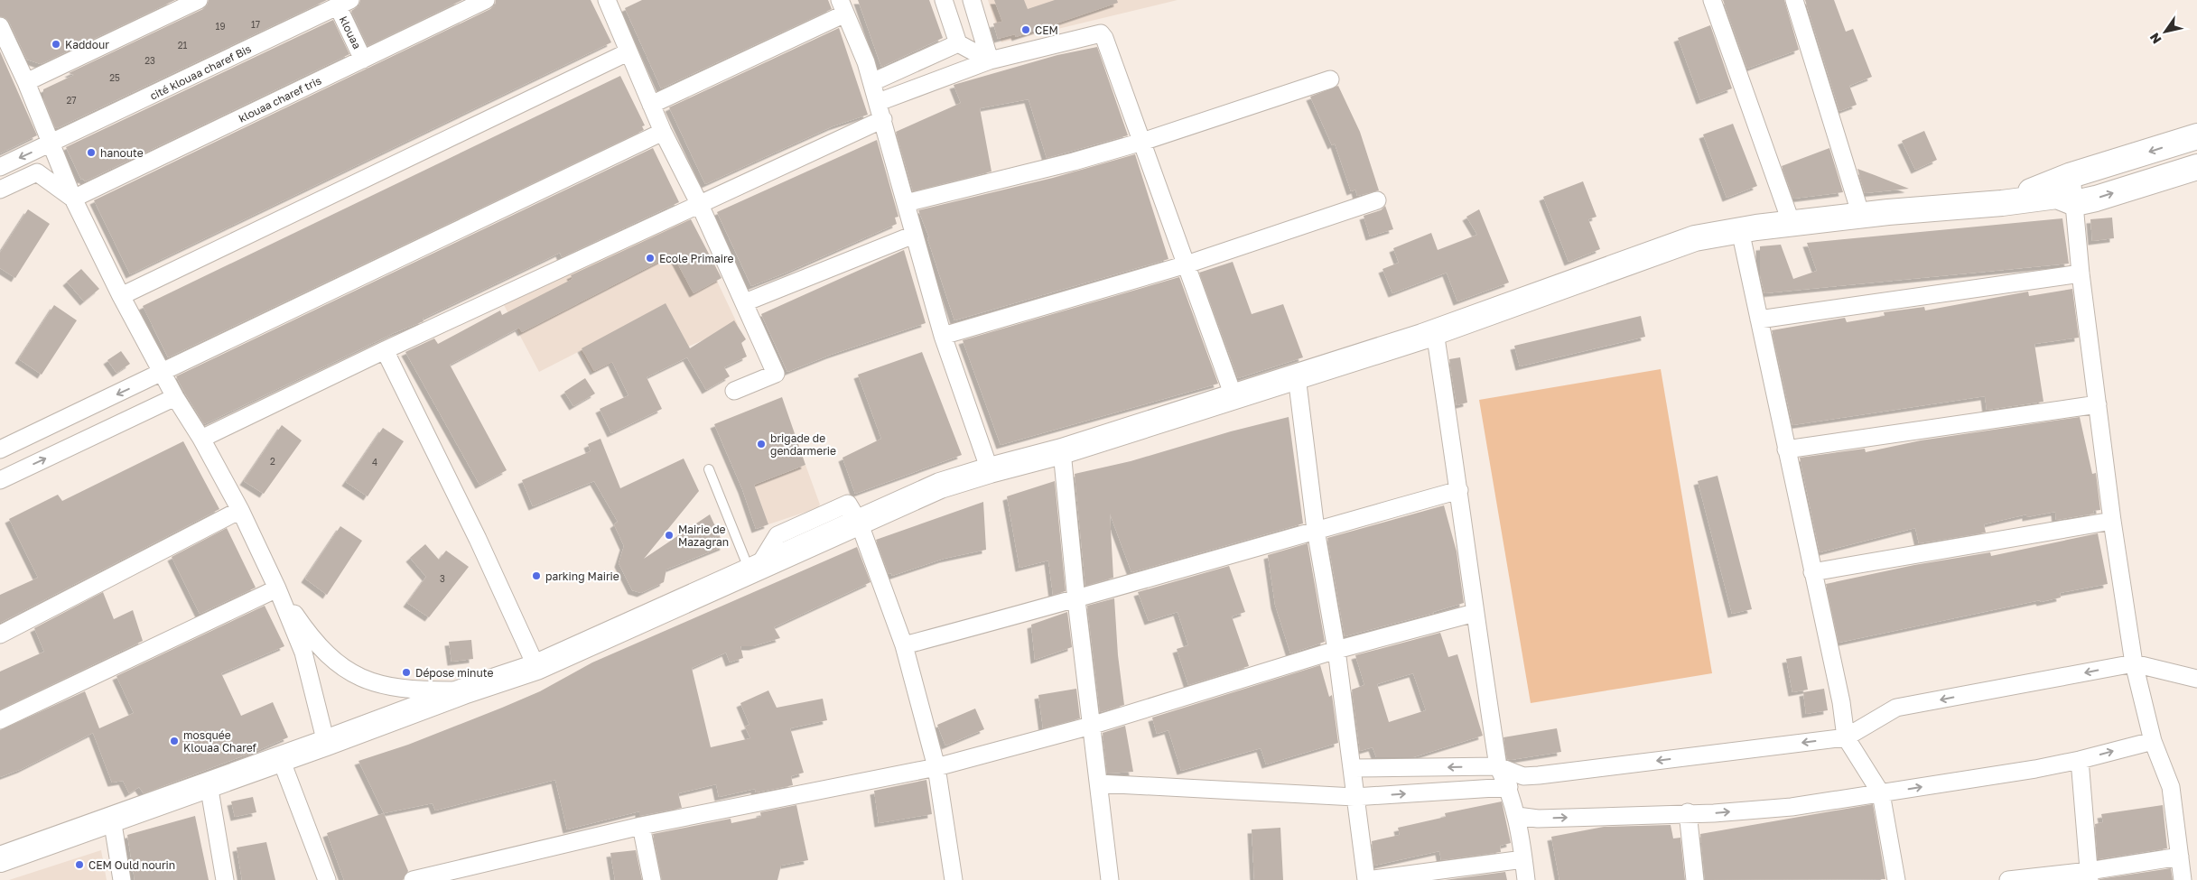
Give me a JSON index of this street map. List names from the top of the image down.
{
  "streets": {
    "street": ["klouaa", "cité klouaa charef Bis", "klouaa charef tris"]
  },
  "crossings": [
    ["klouaa", "cité klouaa charef Bis"],
    ["klouaa", "klouaa charef tris"]
  ],
  "places": [
    "CEM",
    "Kaddour",
    "hanoute",
    "Ecole Primaire",
    "brigade de gendarmerie",
    "Mairie de Mazagran",
    "parking Mairie",
    "Dépose minute",
    "mosquée Klouaa Charef",
    "CEM Ould nourin"
  ],
  "house_numbers": [
    "17",
    "19",
    "21",
    "23",
    "25",
    "27",
    "2",
    "4",
    "3"
  ],
  "north": "bottom left"
}
